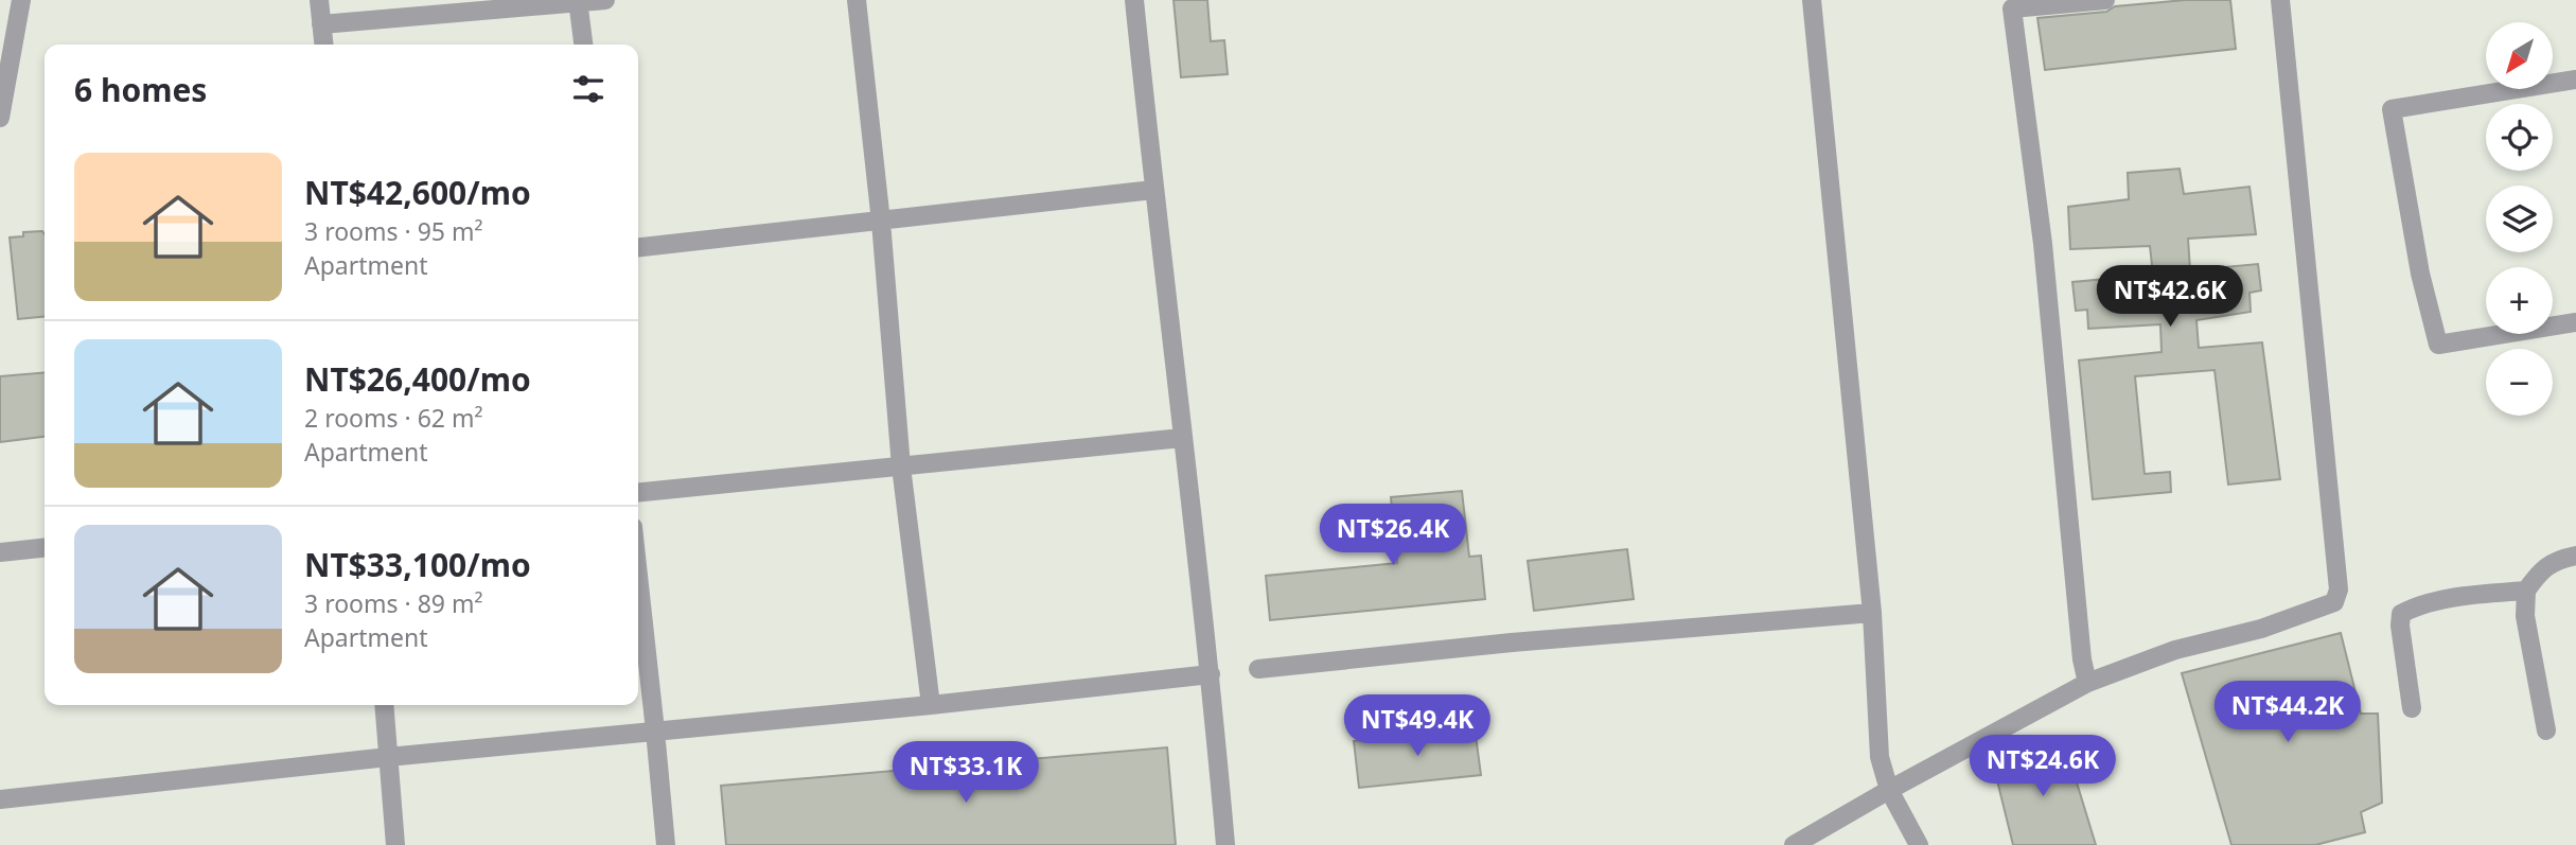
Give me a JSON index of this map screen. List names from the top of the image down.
{
  "north": "bottom left",
  "page": {
    "map_buttons": ["+", "−"],
    "heading": "6 homes",
    "list": [
      {
        "name": "NT$42,600/mo",
        "note": "3 rooms · 95 m² · Apartment"
      },
      {
        "name": "NT$26,400/mo",
        "note": "2 rooms · 62 m² · Apartment"
      },
      {
        "name": "NT$33,100/mo",
        "note": "3 rooms · 89 m² · Apartment"
      }
    ],
    "price": [
      "NT$42.6K",
      "NT$26.4K",
      "NT$44.2K",
      "NT$49.4K",
      "NT$24.6K",
      "NT$33.1K"
    ]
  }
}
